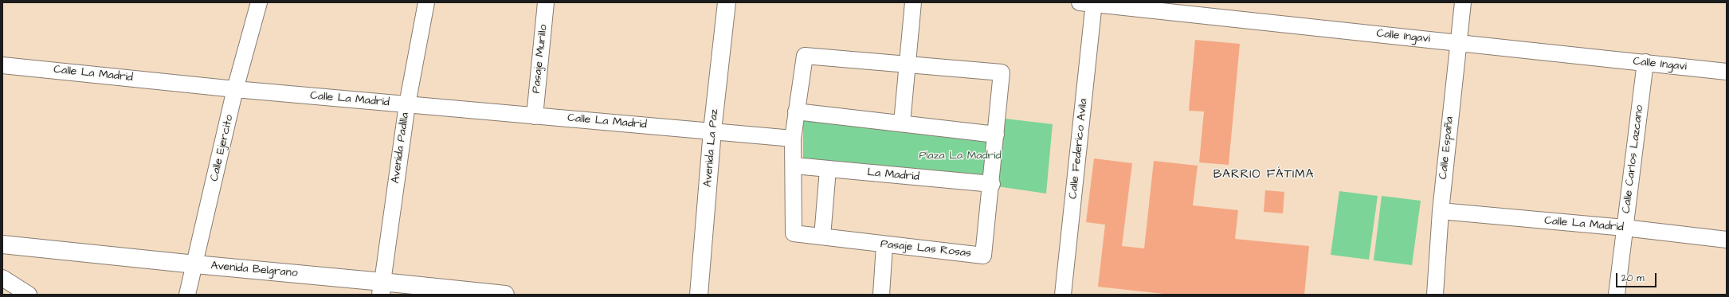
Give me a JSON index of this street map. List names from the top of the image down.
{
  "streets": {
    "main road": ["Avenida La Paz", "Avenida Belgrano"],
    "street": [
      "Calle Ingavi",
      "Pasaje Murillo",
      "Calle La Madrid",
      "Calle Ejercito",
      "Avenida Padilla",
      "Calle España",
      "Calle Federico Avila",
      "Calle Carlos Lazcano",
      "La Madrid",
      "Pasaje Las Rosas"
    ]
  },
  "crossings": [
    ["Calle Ingavi", "Calle España"],
    ["Calle Ingavi", "Calle Federico Avila"],
    ["Calle Ingavi", "Calle Carlos Lazcano"],
    ["Pasaje Murillo", "Calle La Madrid"],
    ["Calle La Madrid", "Calle Ejercito"],
    ["Calle La Madrid", "Avenida Padilla"],
    ["Calle La Madrid", "Avenida La Paz"],
    ["Calle La Madrid", "Calle España"],
    ["Calle La Madrid", "Calle Carlos Lazcano"],
    ["Calle La Madrid", "Pasaje Las Rosas"],
    ["Calle Ejercito", "Avenida Belgrano"],
    ["Avenida Padilla", "Avenida Belgrano"],
    ["La Madrid", "Pasaje Las Rosas"]
  ],
  "districts": ["BARRIO FÁTIMA"],
  "parks": ["Plaza La Madrid"],
  "scale_bar": "20 m"
}
